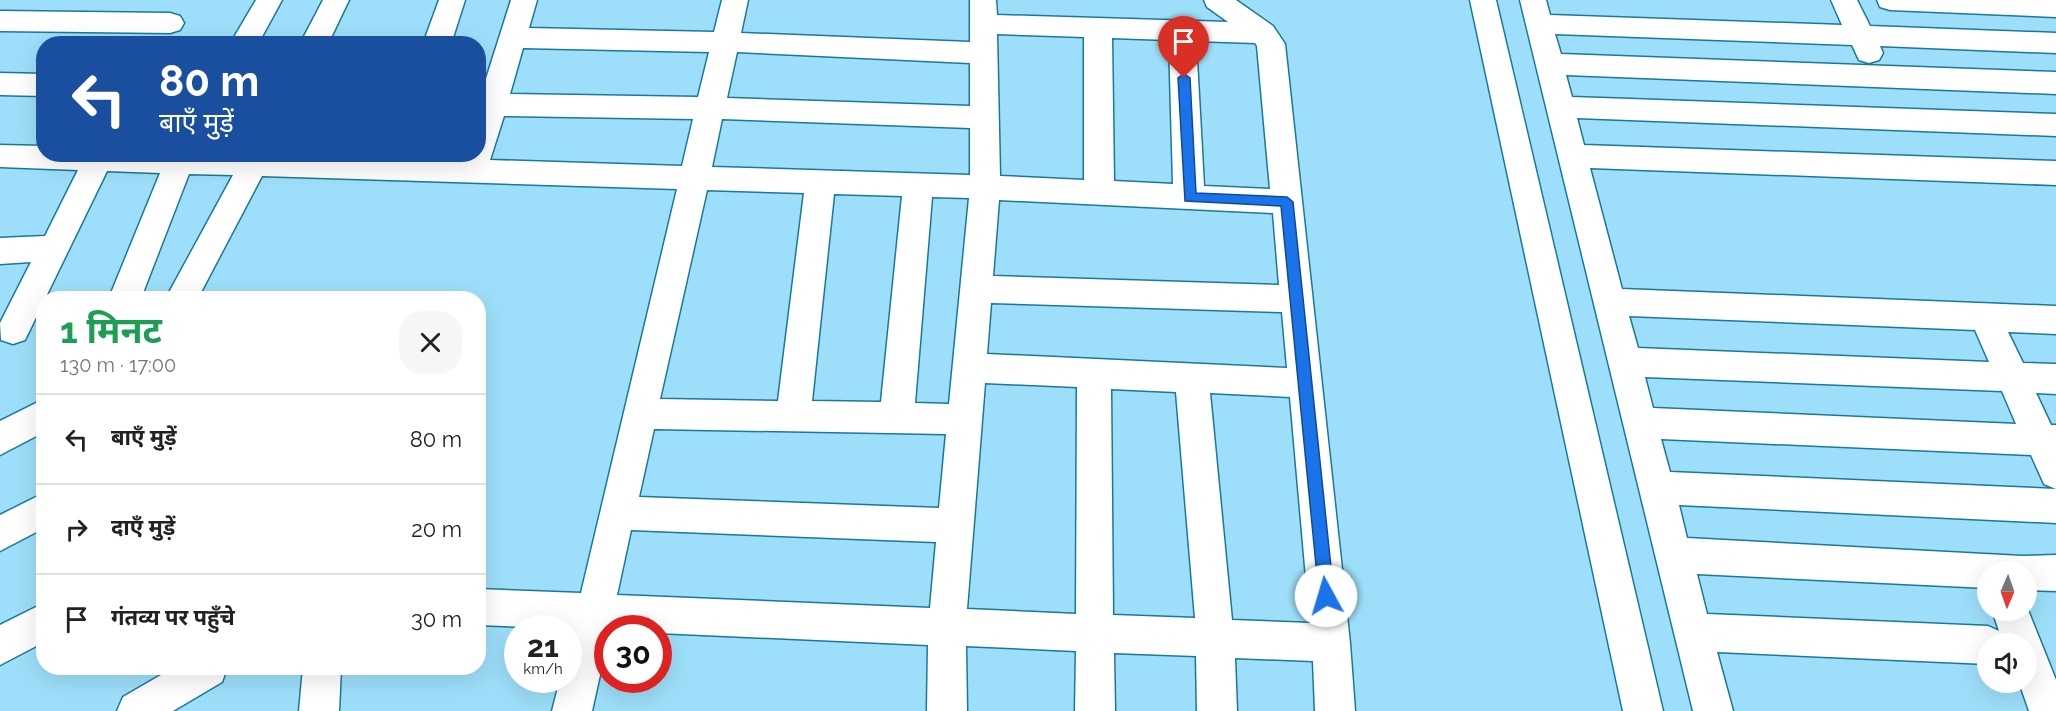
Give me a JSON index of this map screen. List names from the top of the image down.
{
  "north": "bottom",
  "page": {
    "turn": ["80 m", "बाएँ मुड़ें"],
    "heading": ["1 मिनट", "130 m · 17:00"],
    "list": [
      {
        "name": "बाएँ मुड़ें",
        "value": "80 m"
      },
      {
        "name": "दाएँ मुड़ें",
        "value": "20 m"
      },
      {
        "name": "गंतव्य पर पहुँचे",
        "value": "30 m"
      }
    ],
    "speed": "21 km/h",
    "limit": "30"
  }
}
